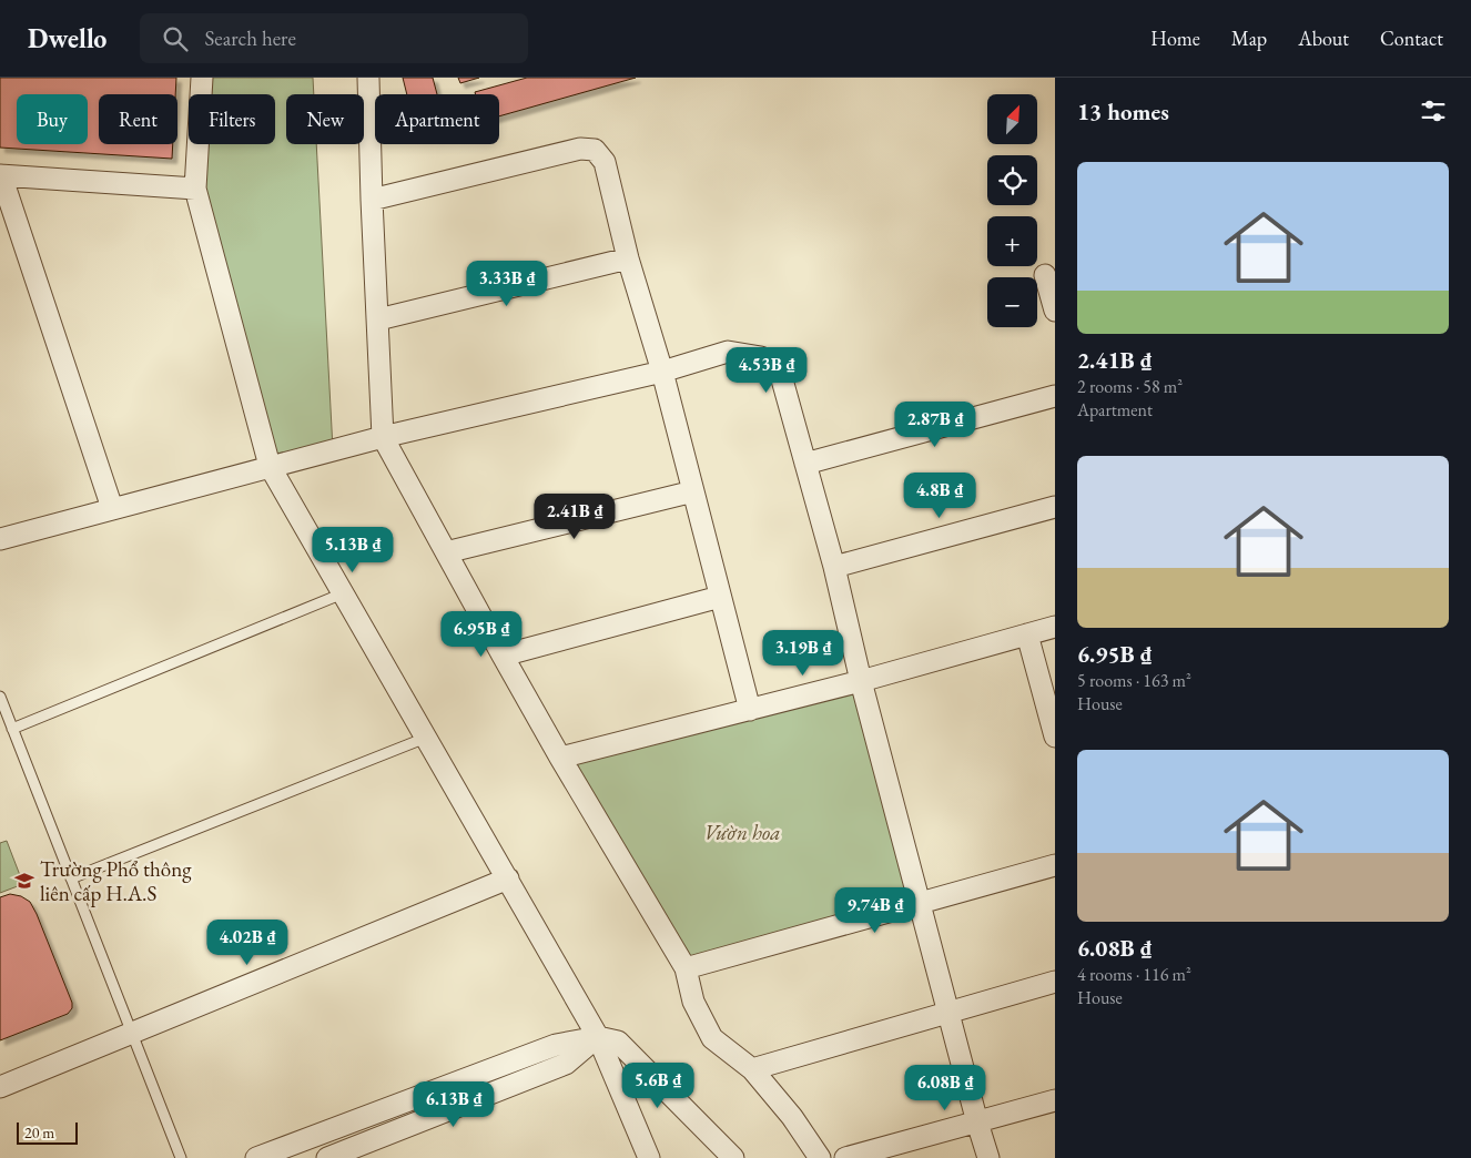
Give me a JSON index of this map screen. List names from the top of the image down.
{
  "parks": ["Vườn hoa"],
  "places": {
    "school or university": ["Trường Phổ thông liên cấp H.A.S"]
  },
  "scale_bar": "20 m",
  "north": "top right",
  "page": {
    "header": "Dwello",
    "search": "Search here",
    "nav": [
      "Home",
      "Map",
      "About",
      "Contact"
    ],
    "heading": "13 homes",
    "map_buttons": ["+", "−"],
    "chip": [
      "Buy",
      "Rent",
      "Filters",
      "New",
      "Apartment"
    ],
    "list": [
      {
        "name": "2.41B ₫",
        "note": "2 rooms · 58 m² · Apartment"
      },
      {
        "name": "6.95B ₫",
        "note": "5 rooms · 163 m² · House"
      },
      {
        "name": "6.08B ₫",
        "note": "4 rooms · 116 m² · House"
      }
    ],
    "price": [
      "3.33B ₫",
      "4.53B ₫",
      "2.87B ₫",
      "4.8B ₫",
      "2.41B ₫",
      "5.13B ₫",
      "6.95B ₫",
      "3.19B ₫",
      "9.74B ₫",
      "4.02B ₫",
      "5.6B ₫",
      "6.08B ₫",
      "6.13B ₫"
    ],
    "scale": "20 m"
  }
}
